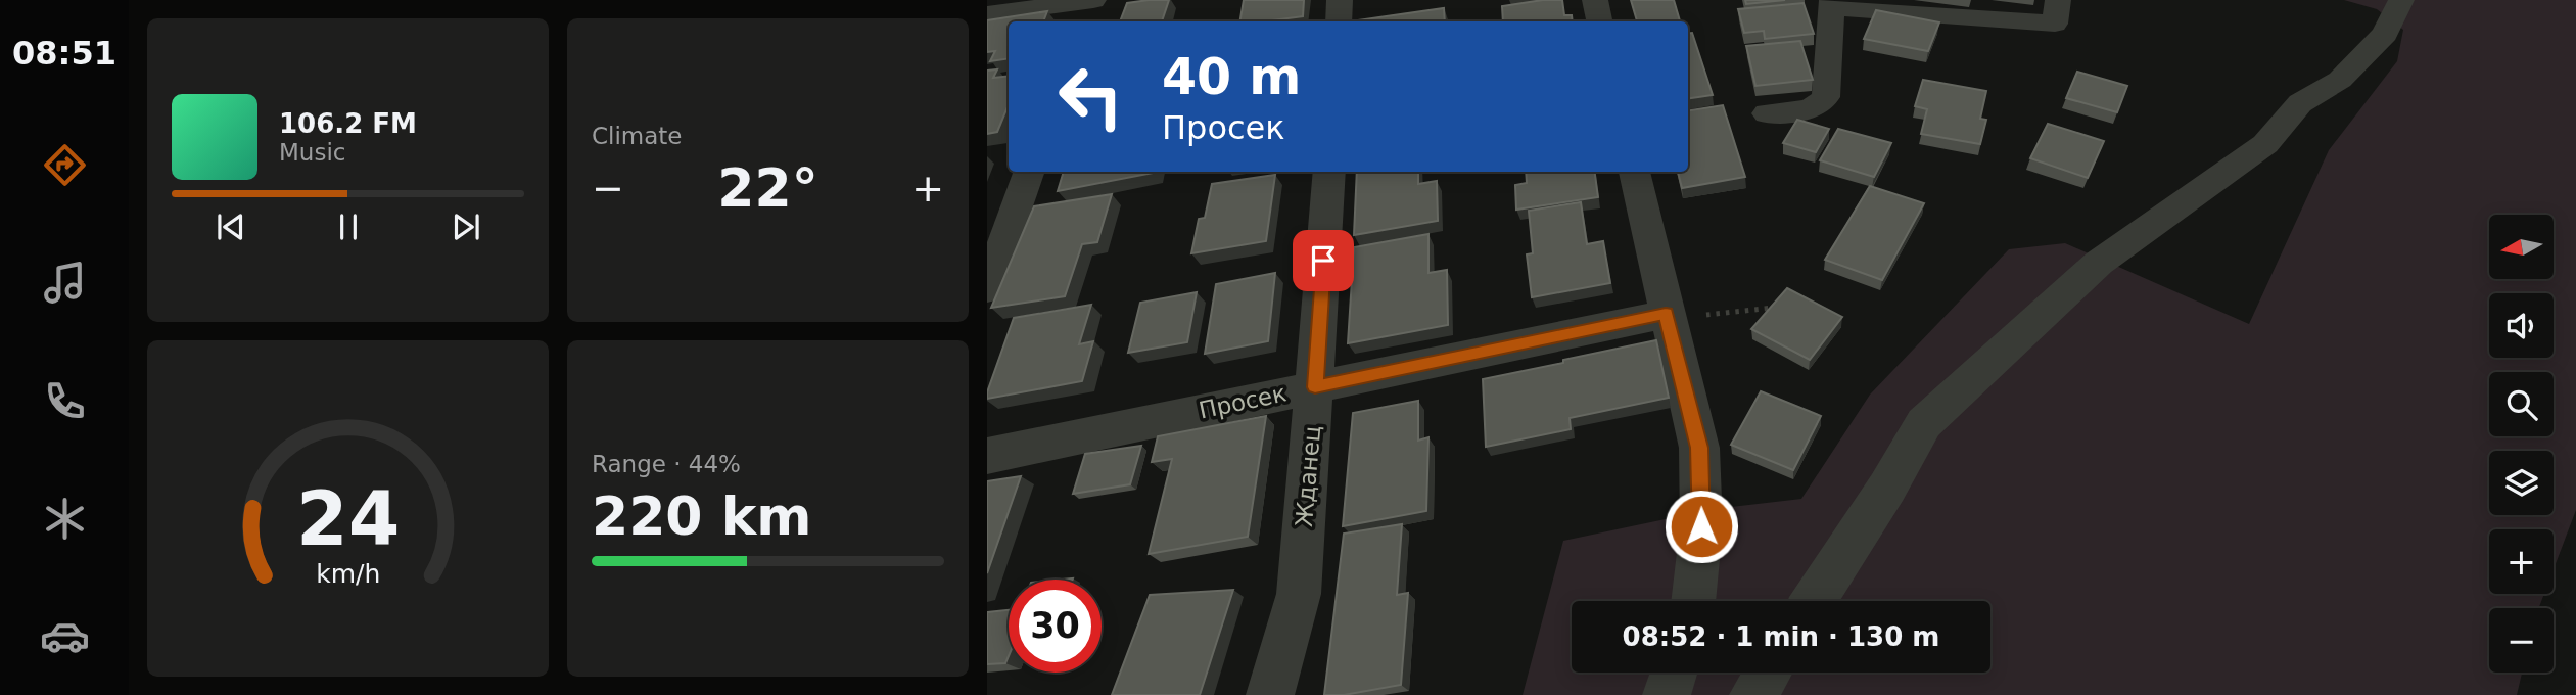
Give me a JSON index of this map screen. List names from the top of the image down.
{
  "streets": {
    "street": ["Просек", "Жданец"]
  },
  "crossings": [
    ["Просек", "Жданец"]
  ],
  "north": "left",
  "page": {
    "tabs": "08:51",
    "tile": [
      "Climate",
      ["Range · 44%", "220 km"]
    ],
    "turn": ["40 m", "Просек"],
    "song": ["106.2 FM", "Music"],
    "heat": ["−", "22°", "+"],
    "map_buttons": ["+", "−"],
    "limit": "30",
    "trip": "08:52 · 1 min · 130 m",
    "gauge": ["24", "km/h"]
  }
}
